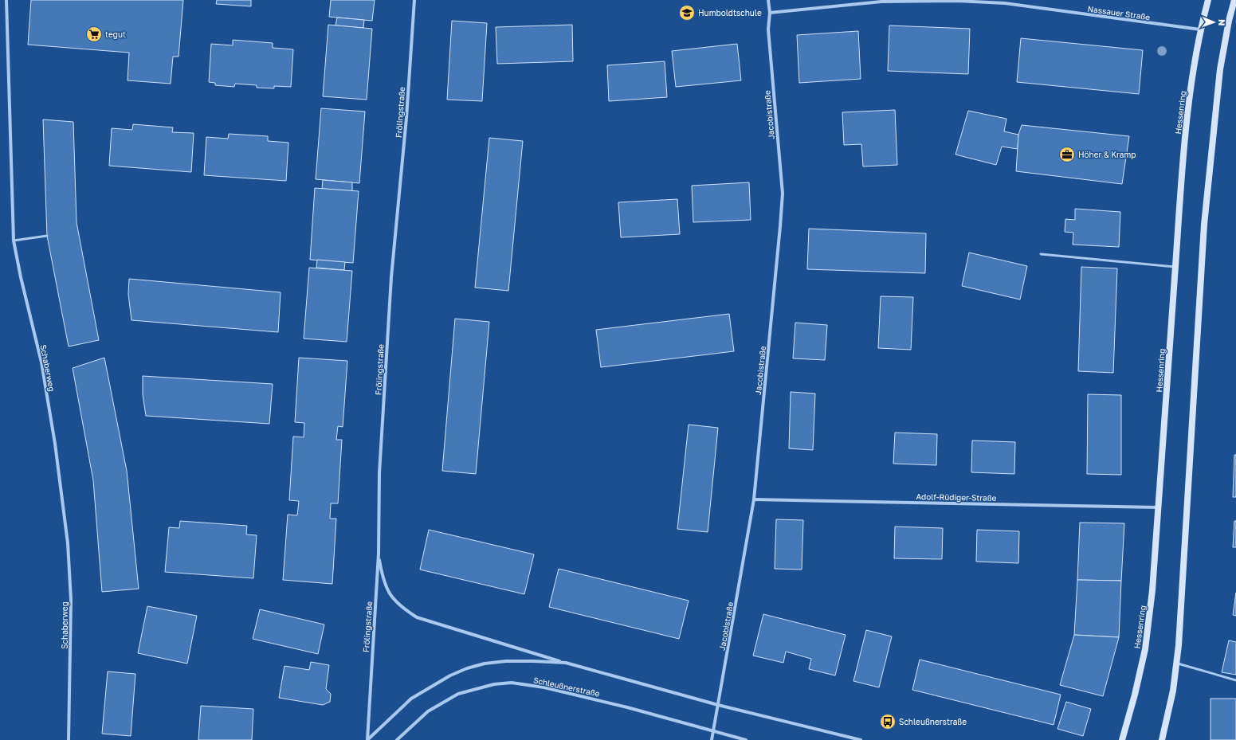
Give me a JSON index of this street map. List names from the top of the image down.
{
  "streets": {
    "street": [
      "Nassauer Straße",
      "Frölingstraße",
      "Hessenring",
      "Jacobistraße",
      "Schaberweg",
      "Adolf-Rüdiger-Straße",
      "Schleußnerstraße"
    ]
  },
  "crossings": [
    ["Nassauer Straße", "Hessenring"],
    ["Nassauer Straße", "Jacobistraße"],
    ["Hessenring", "Adolf-Rüdiger-Straße"],
    ["Jacobistraße", "Adolf-Rüdiger-Straße"],
    ["Jacobistraße", "Schleußnerstraße"]
  ],
  "places": {
    "school or university": ["Humboldtschule"],
    "supermarket": ["tegut"],
    "office": ["Höher & Kramp"],
    "bus stop": ["Schleußnerstraße"]
  },
  "north": "right"
}
